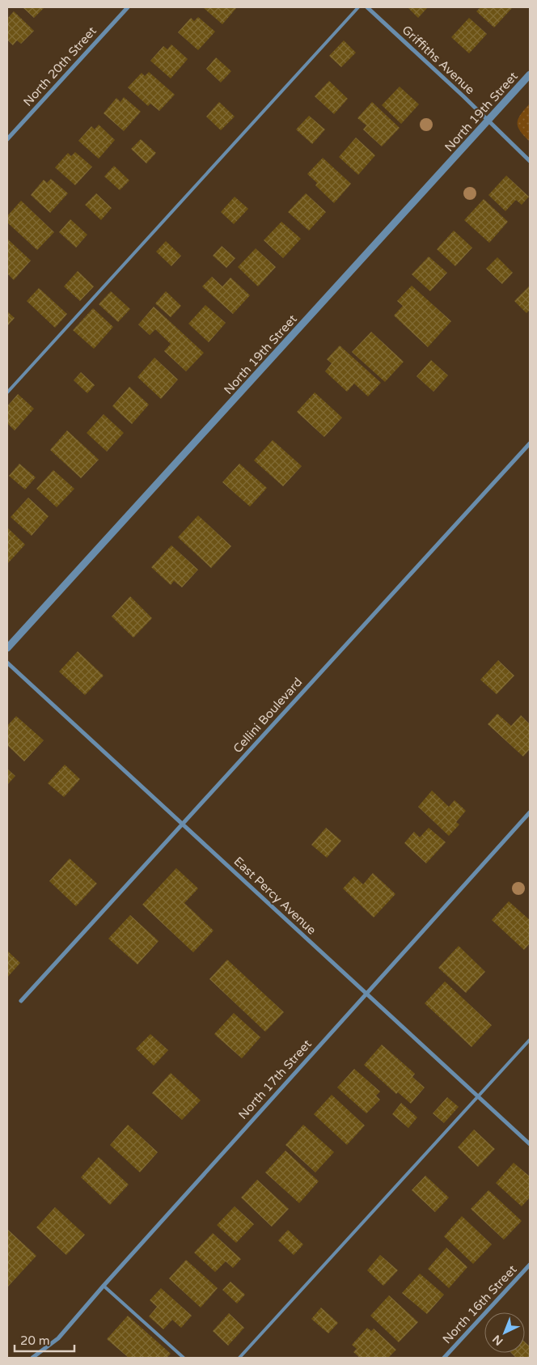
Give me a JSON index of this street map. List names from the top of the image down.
{
  "streets": {
    "street": [
      "Griffiths Avenue",
      "North 20th Street",
      "North 19th Street",
      "Cellini Boulevard",
      "East Percy Avenue",
      "North 17th Street",
      "North 16th Street"
    ]
  },
  "crossings": [
    ["Griffiths Avenue", "North 19th Street"],
    ["Cellini Boulevard", "East Percy Avenue"],
    ["East Percy Avenue", "North 17th Street"]
  ],
  "scale_bar": "20 m",
  "north": "bottom left"
}
